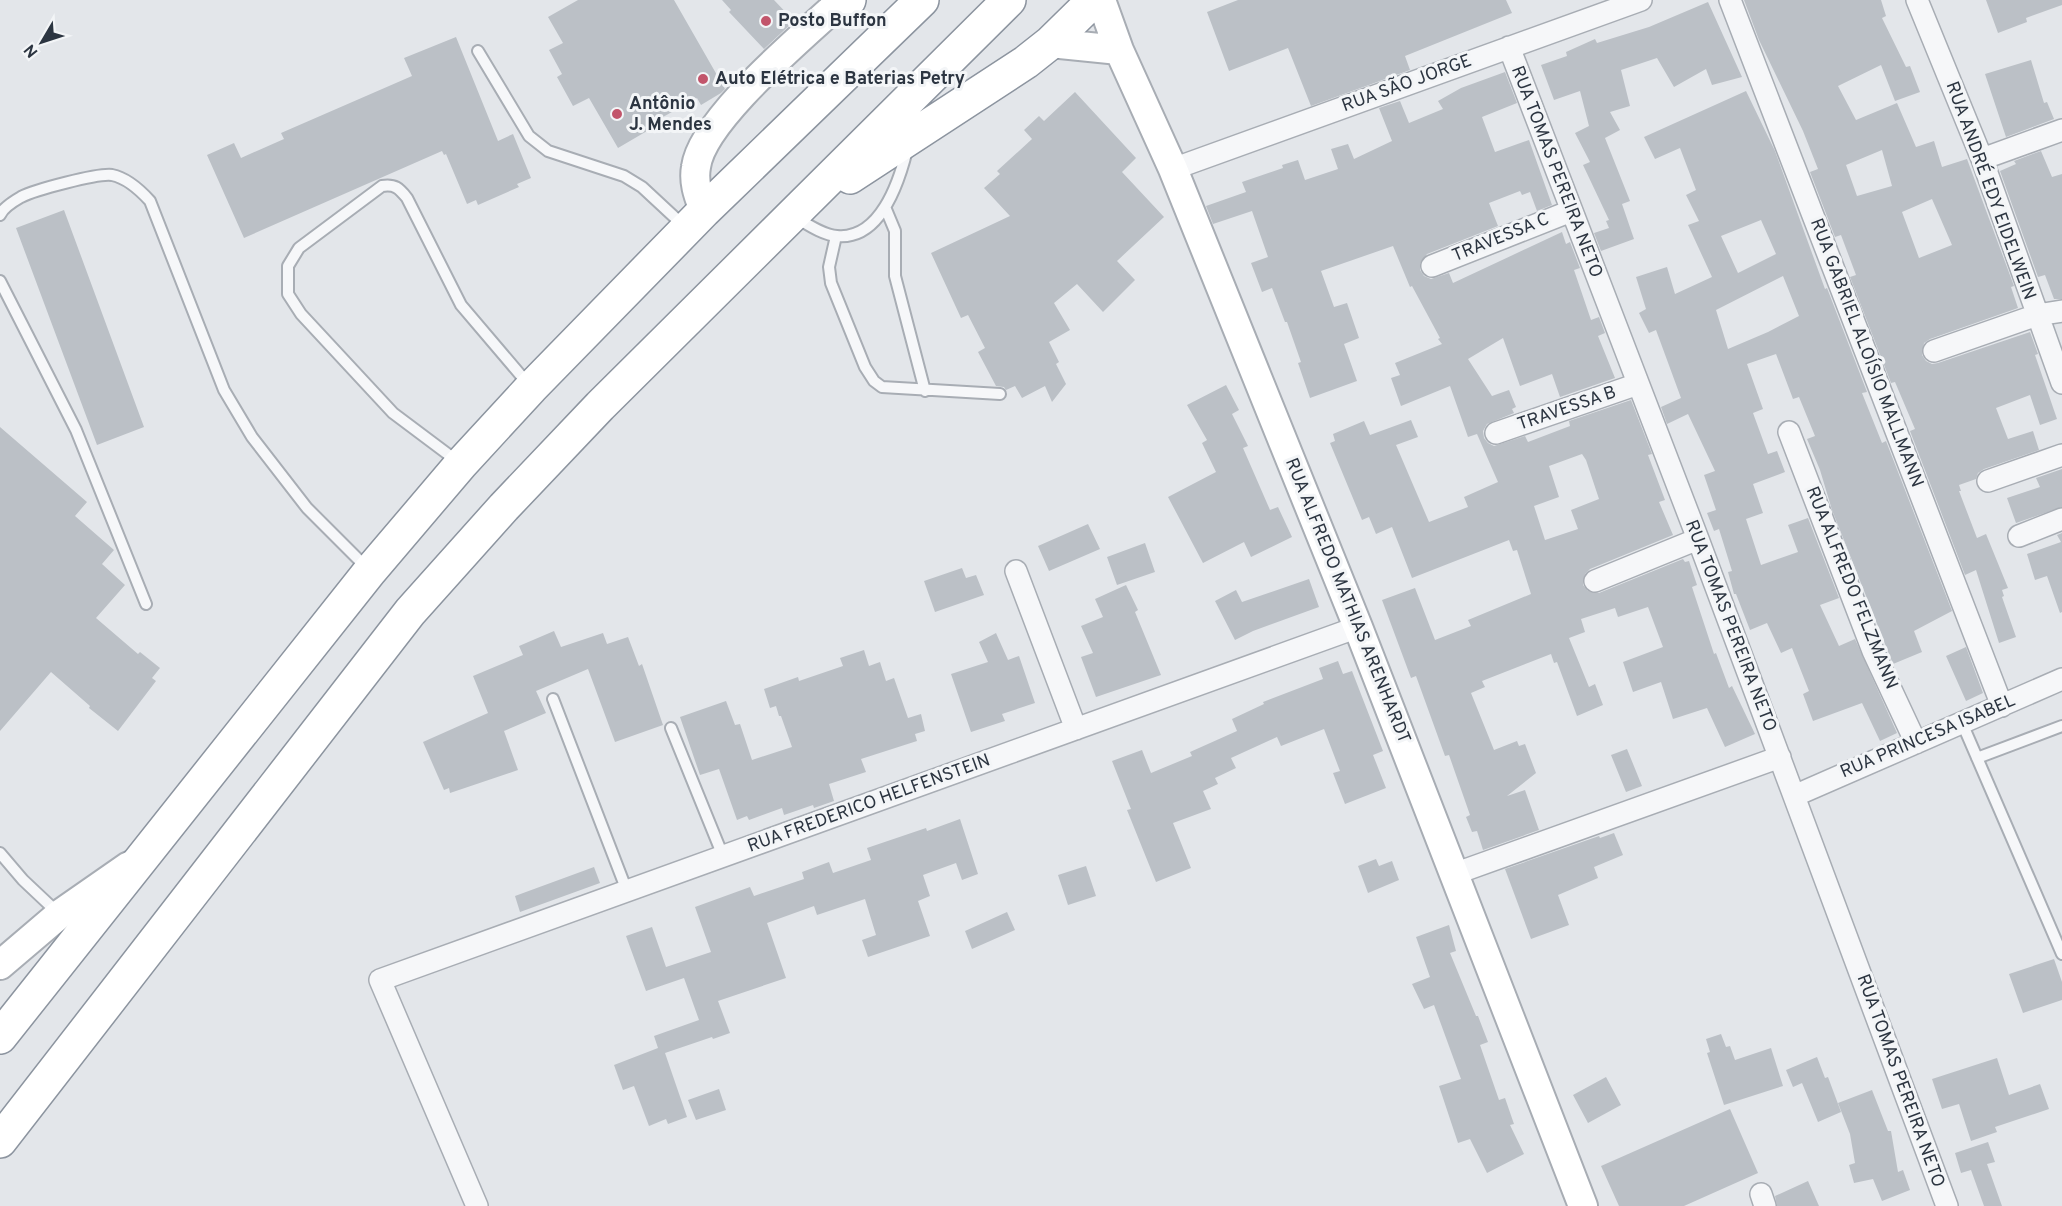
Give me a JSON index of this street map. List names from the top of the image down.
{
  "streets": {
    "main road": ["RUA ALFREDO MATHIAS ARENHARDT"],
    "street": [
      "RUA SÃO JORGE",
      "RUA TOMAS PEREIRA NETO",
      "RUA ANDRÉ EDY EIDELWEIN",
      "TRAVESSA C",
      "RUA GABRIEL ALOÍSIO MALLMANN",
      "TRAVESSA B",
      "RUA ALFREDO FELZMANN",
      "RUA PRINCESA ISABEL",
      "RUA FREDERICO HELFENSTEIN"
    ]
  },
  "crossings": [
    ["RUA SÃO JORGE", "RUA TOMAS PEREIRA NETO"],
    ["RUA SÃO JORGE", "RUA ALFREDO MATHIAS ARENHARDT"],
    ["RUA TOMAS PEREIRA NETO", "TRAVESSA C"],
    ["RUA TOMAS PEREIRA NETO", "TRAVESSA B"],
    ["RUA TOMAS PEREIRA NETO", "RUA PRINCESA ISABEL"],
    ["RUA GABRIEL ALOÍSIO MALLMANN", "RUA PRINCESA ISABEL"],
    ["RUA ALFREDO FELZMANN", "RUA PRINCESA ISABEL"],
    ["RUA ALFREDO MATHIAS ARENHARDT", "RUA FREDERICO HELFENSTEIN"]
  ],
  "places": ["Posto Buffon", "Auto Elétrica e Baterias Petry", "Antônio J. Mendes"],
  "north": "bottom left"
}
